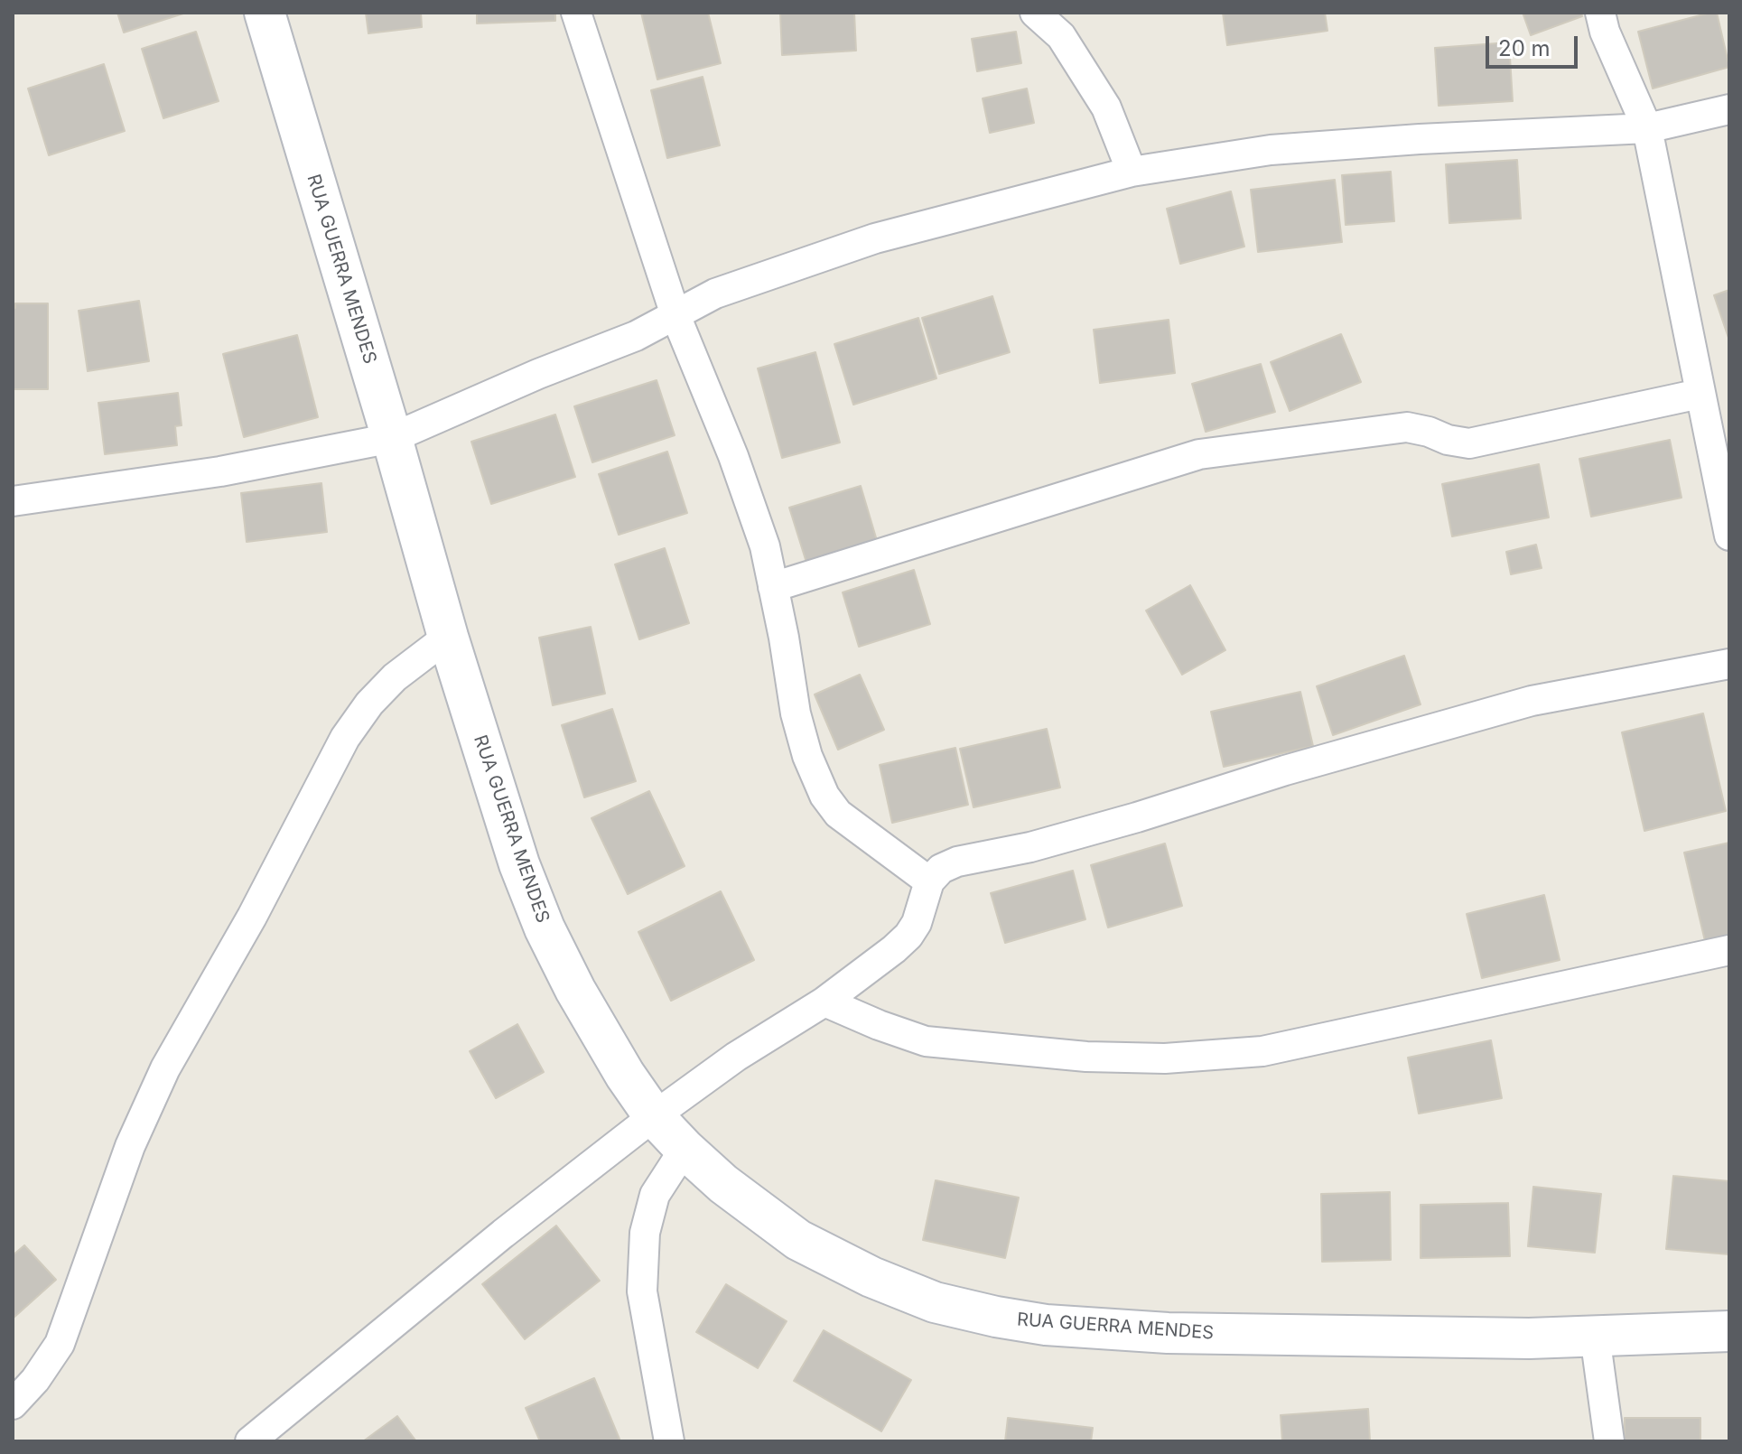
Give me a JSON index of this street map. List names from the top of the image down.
{
  "streets": {
    "street": ["RUA GUERRA MENDES"]
  },
  "scale_bar": "20 m"
}
